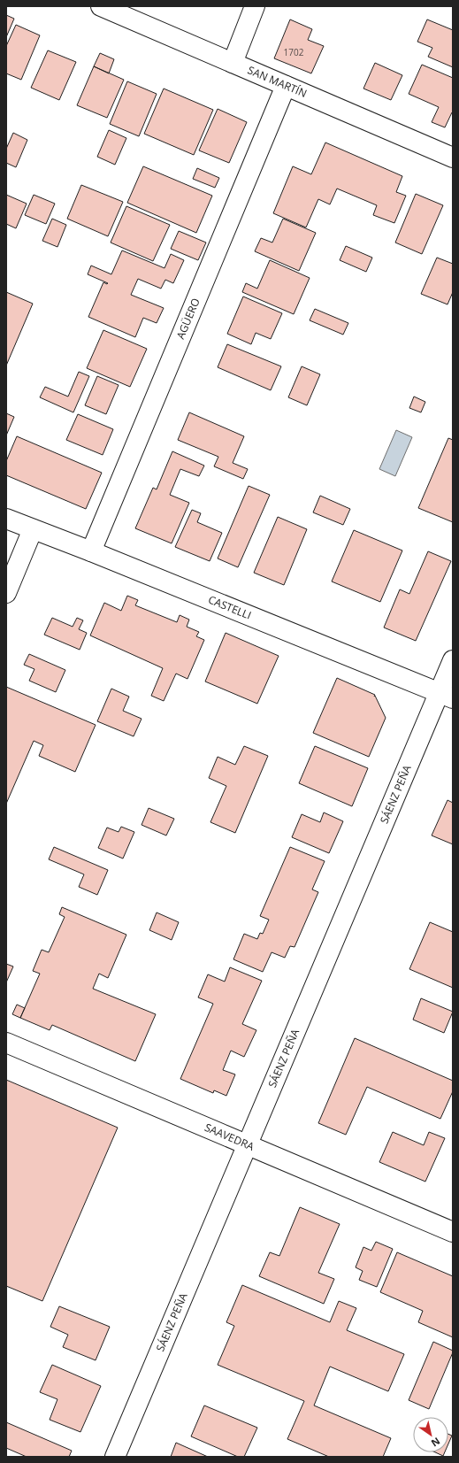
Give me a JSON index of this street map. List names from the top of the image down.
{
  "streets": {
    "street": [
      "SAN MARTÍN",
      "AGÜERO",
      "CASTELLI",
      "SÁENZ PEÑA",
      "SAAVEDRA"
    ]
  },
  "crossings": [
    ["SAN MARTÍN", "AGÜERO"],
    ["AGÜERO", "CASTELLI"],
    ["CASTELLI", "SÁENZ PEÑA"],
    ["SÁENZ PEÑA", "SAAVEDRA"]
  ],
  "house_numbers": ["1702"],
  "north": "bottom right"
}
